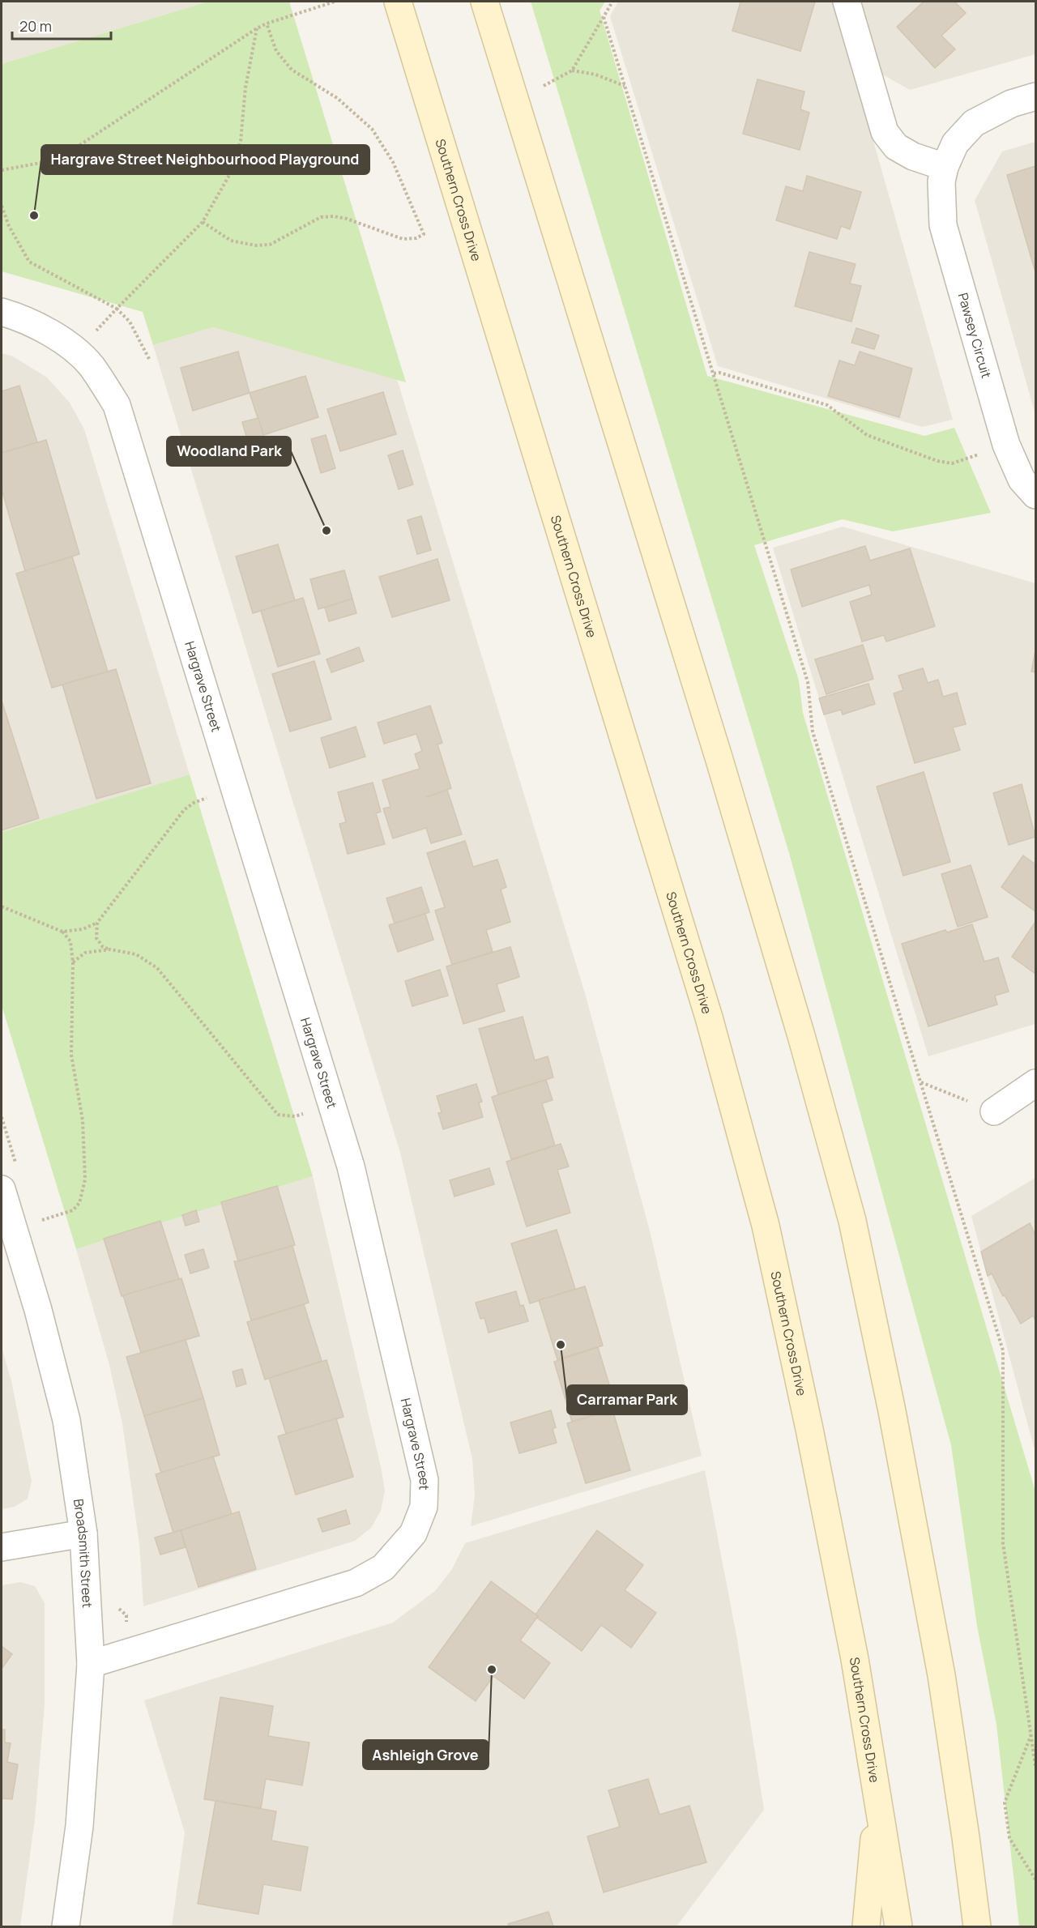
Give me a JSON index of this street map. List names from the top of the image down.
{
  "streets": {
    "main road": ["Southern Cross Drive"],
    "street": ["Pawsey Circuit", "Hargrave Street", "Broadsmith Street"]
  },
  "crossings": [
    ["Hargrave Street", "Broadsmith Street"]
  ],
  "places": [
    "Hargrave Street Neighbourhood Playground",
    "Woodland Park",
    "Carramar Park",
    "Ashleigh Grove"
  ],
  "scale_bar": "20 m"
}
